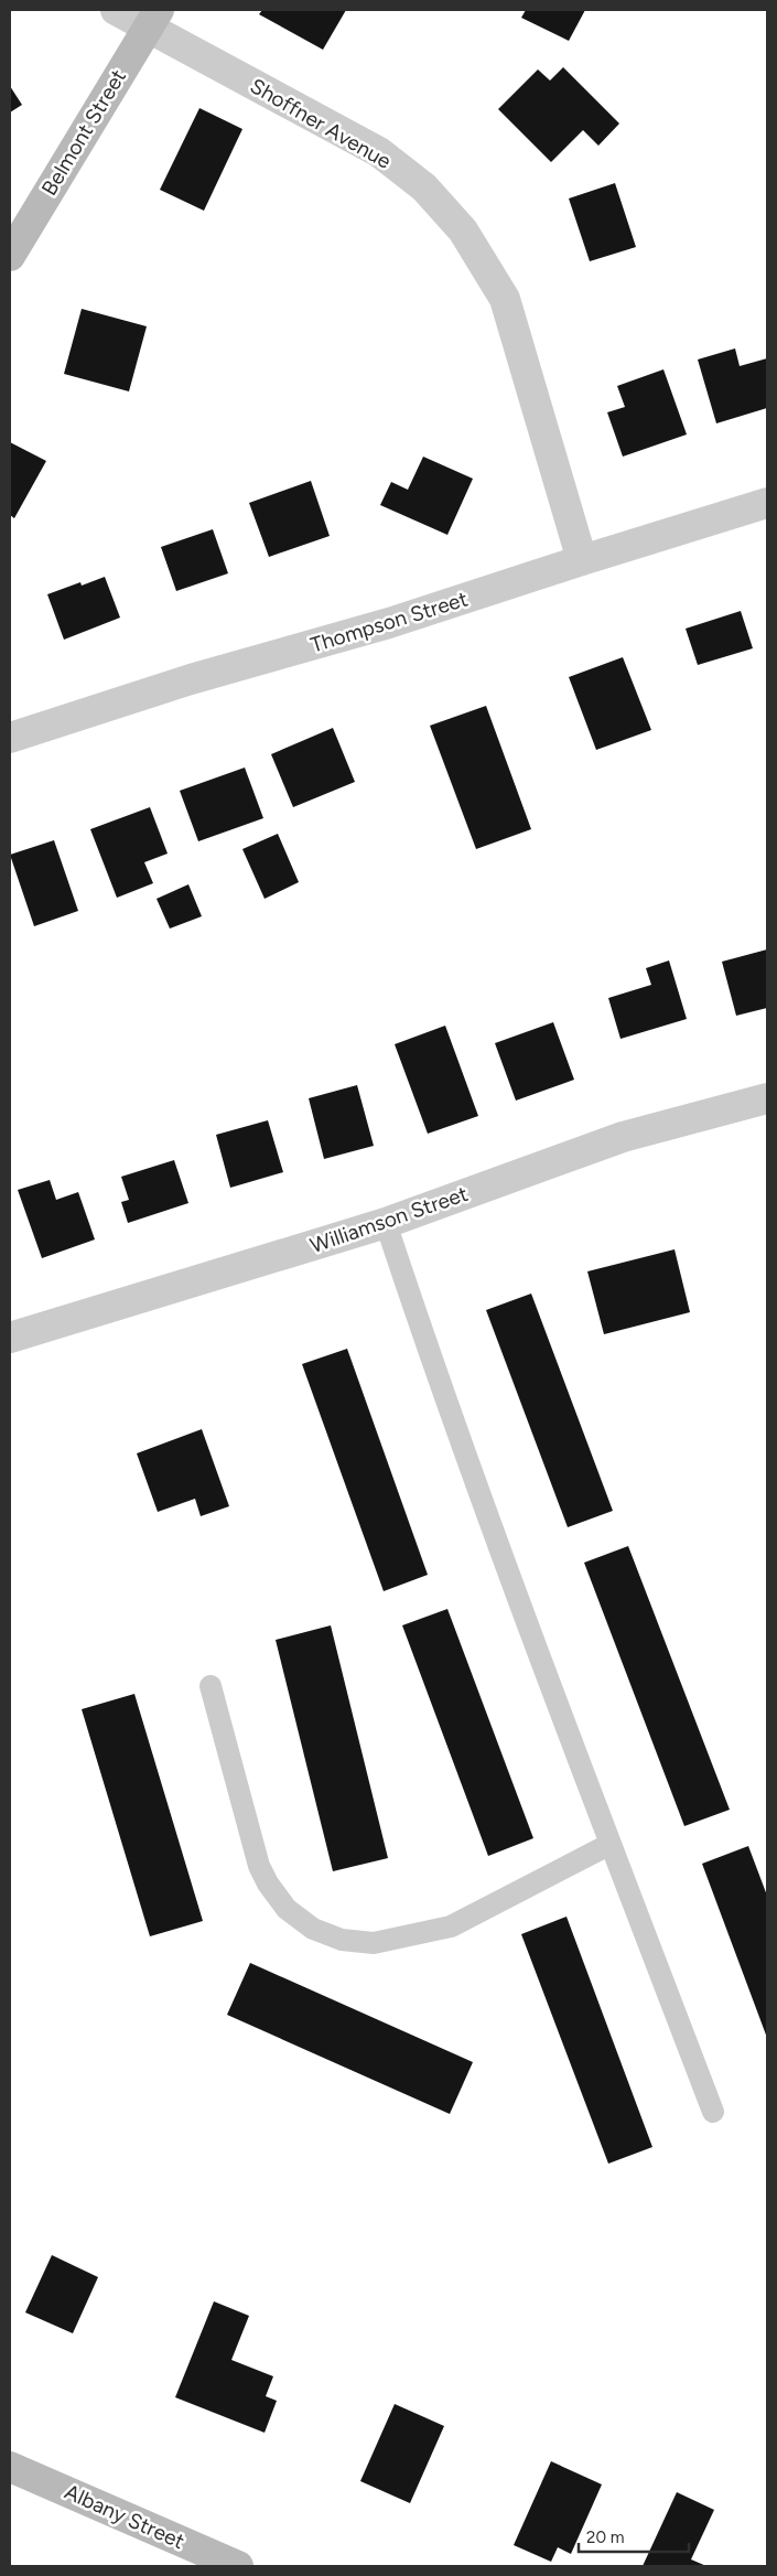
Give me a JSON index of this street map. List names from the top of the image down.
{
  "streets": {
    "street": [
      "Shoffner Avenue",
      "Belmont Street",
      "Thompson Street",
      "Williamson Street",
      "Albany Street"
    ]
  },
  "crossings": [
    ["Shoffner Avenue", "Belmont Street"],
    ["Shoffner Avenue", "Thompson Street"]
  ],
  "scale_bar": "20 m"
}
